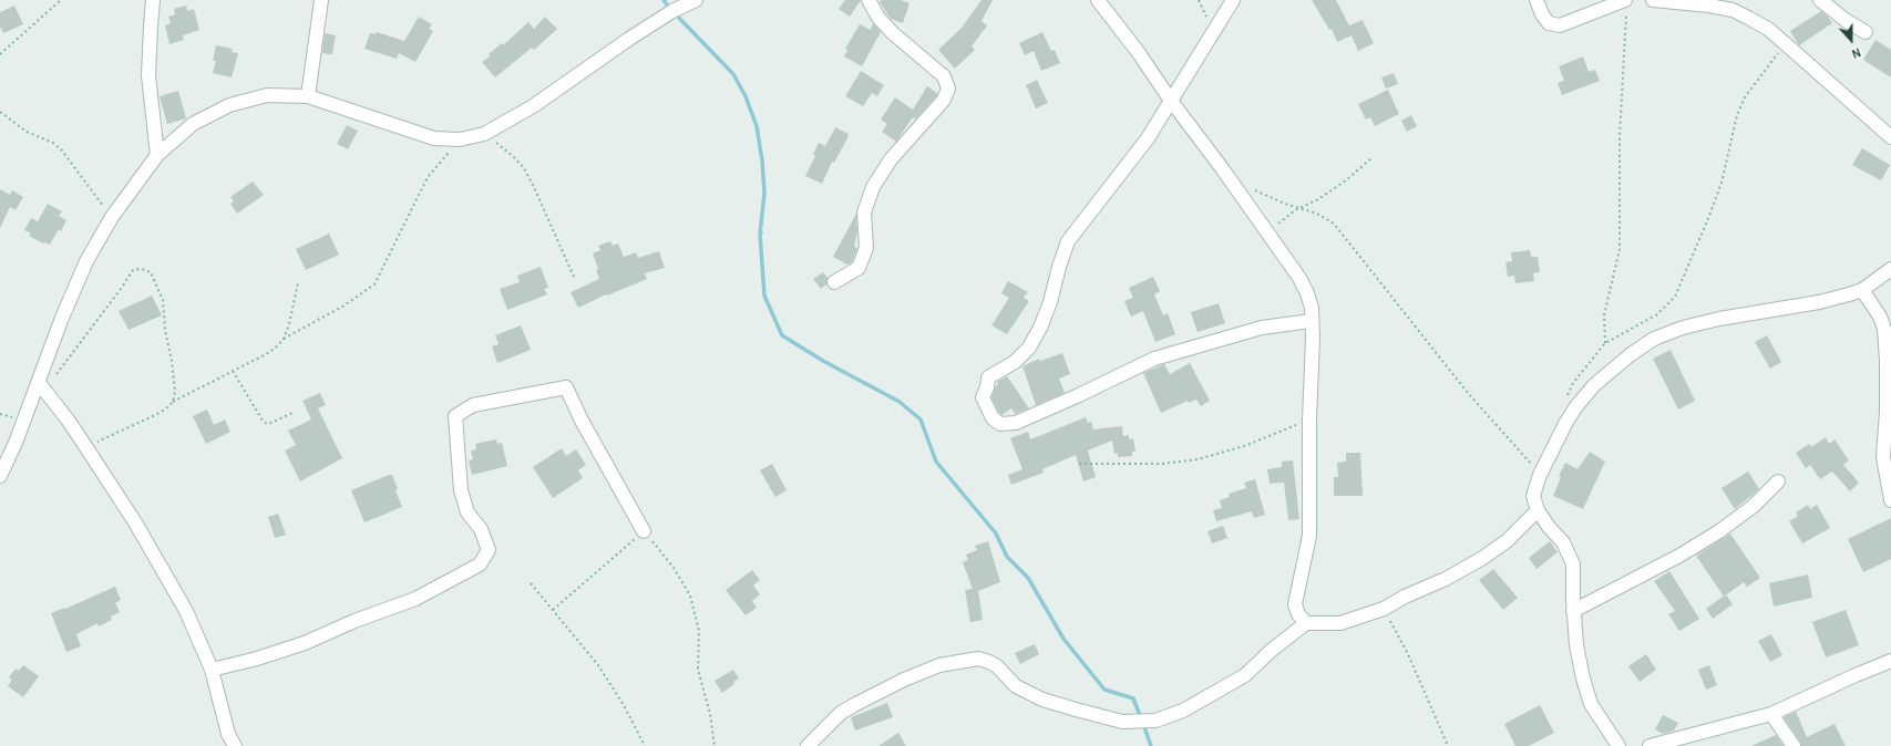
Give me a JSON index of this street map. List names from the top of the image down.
{
  "north": "bottom"
}
